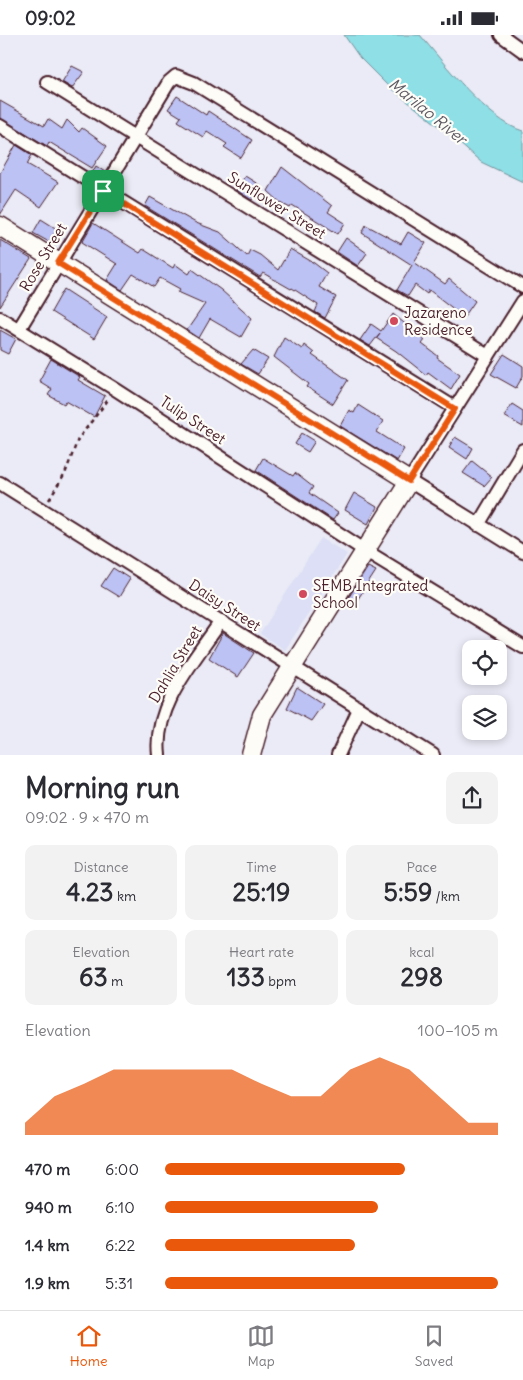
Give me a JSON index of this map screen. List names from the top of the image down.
{
  "streets": {
    "street": [
      "Sunflower Street",
      "Rose Street",
      "Tulip Street",
      "Daisy Street",
      "Dahlia Street"
    ]
  },
  "crossings": [
    ["Sunflower Street", "Rose Street"],
    ["Rose Street", "Tulip Street"],
    ["Daisy Street", "Dahlia Street"]
  ],
  "water": ["Marilao River"],
  "places": ["Jazareno Residence", "SEMB Integrated School"],
  "page": {
    "status": "09:02",
    "heading": ["Morning run", "09:02 · 9 × 470 m"],
    "stats": [
      ["Distance", "4.23 km"],
      ["Time", "25:19"],
      ["Pace", "5:59 /km"],
      ["Elevation", "63 m"],
      ["Heart rate", "133 bpm"],
      ["kcal", "298"]
    ],
    "chart": ["Elevation", "100–105 m"],
    "list": [
      {
        "name": "470 m",
        "note": "6:00"
      },
      {
        "name": "940 m",
        "note": "6:10"
      },
      {
        "name": "1.4 km",
        "note": "6:22"
      },
      {
        "name": "1.9 km",
        "note": "5:31"
      }
    ],
    "tabs": ["Home", "Map", "Saved"]
  }
}
